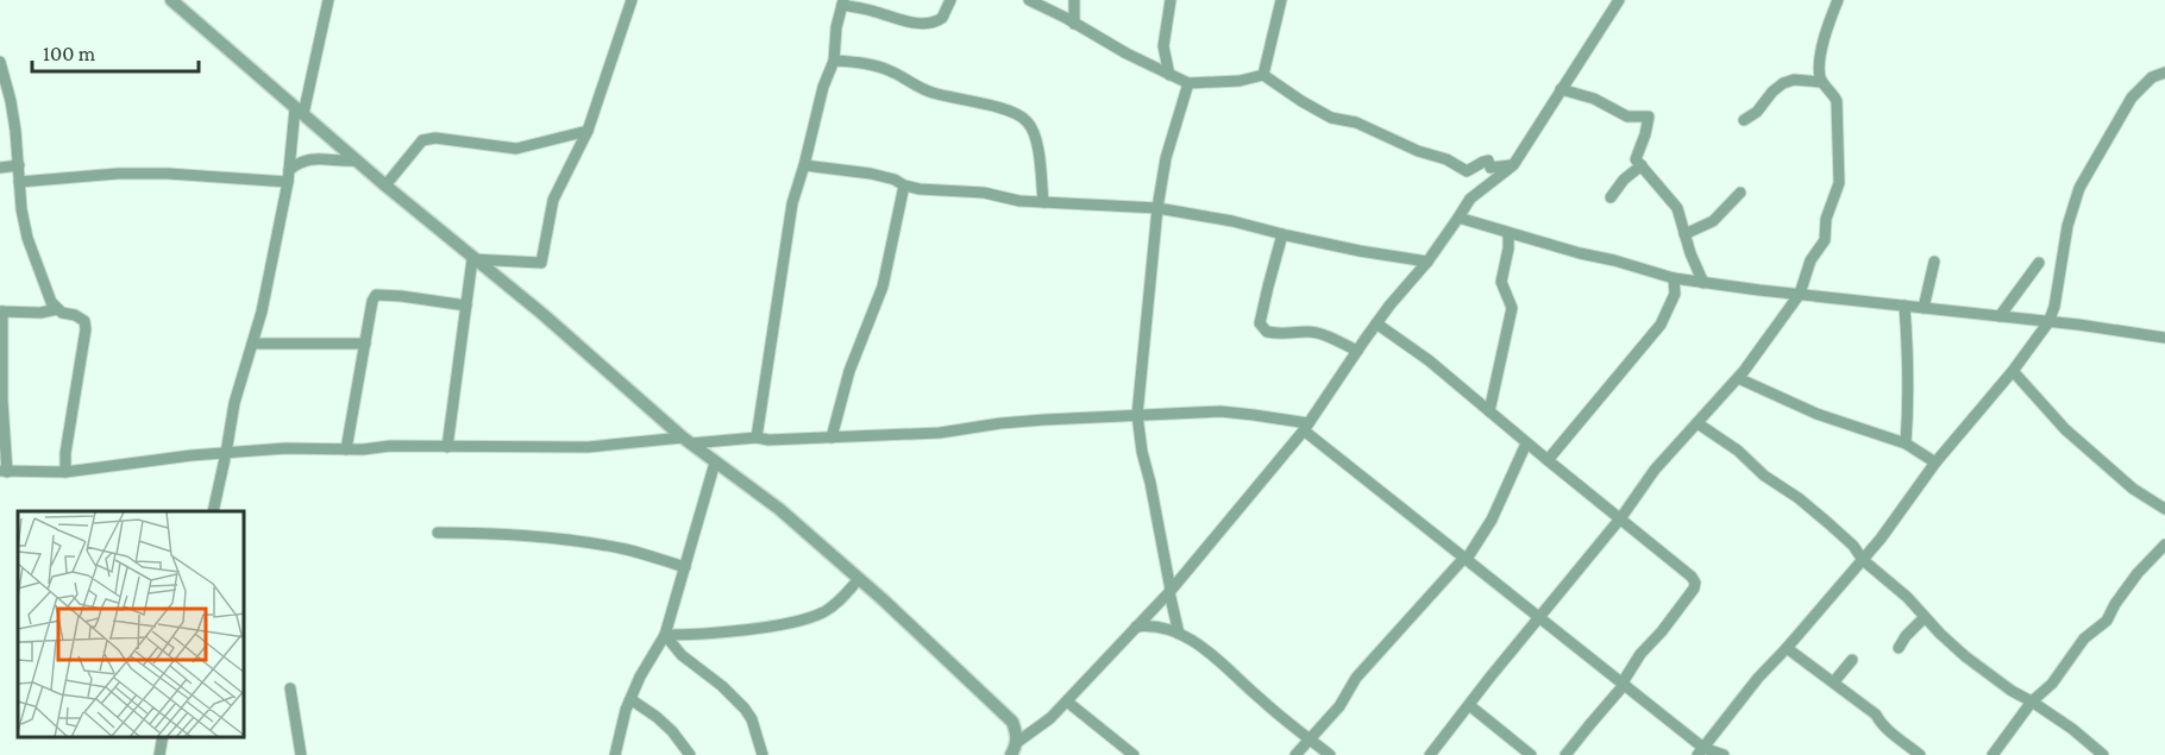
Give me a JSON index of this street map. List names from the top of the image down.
{
  "scale_bar": "100 m"
}
